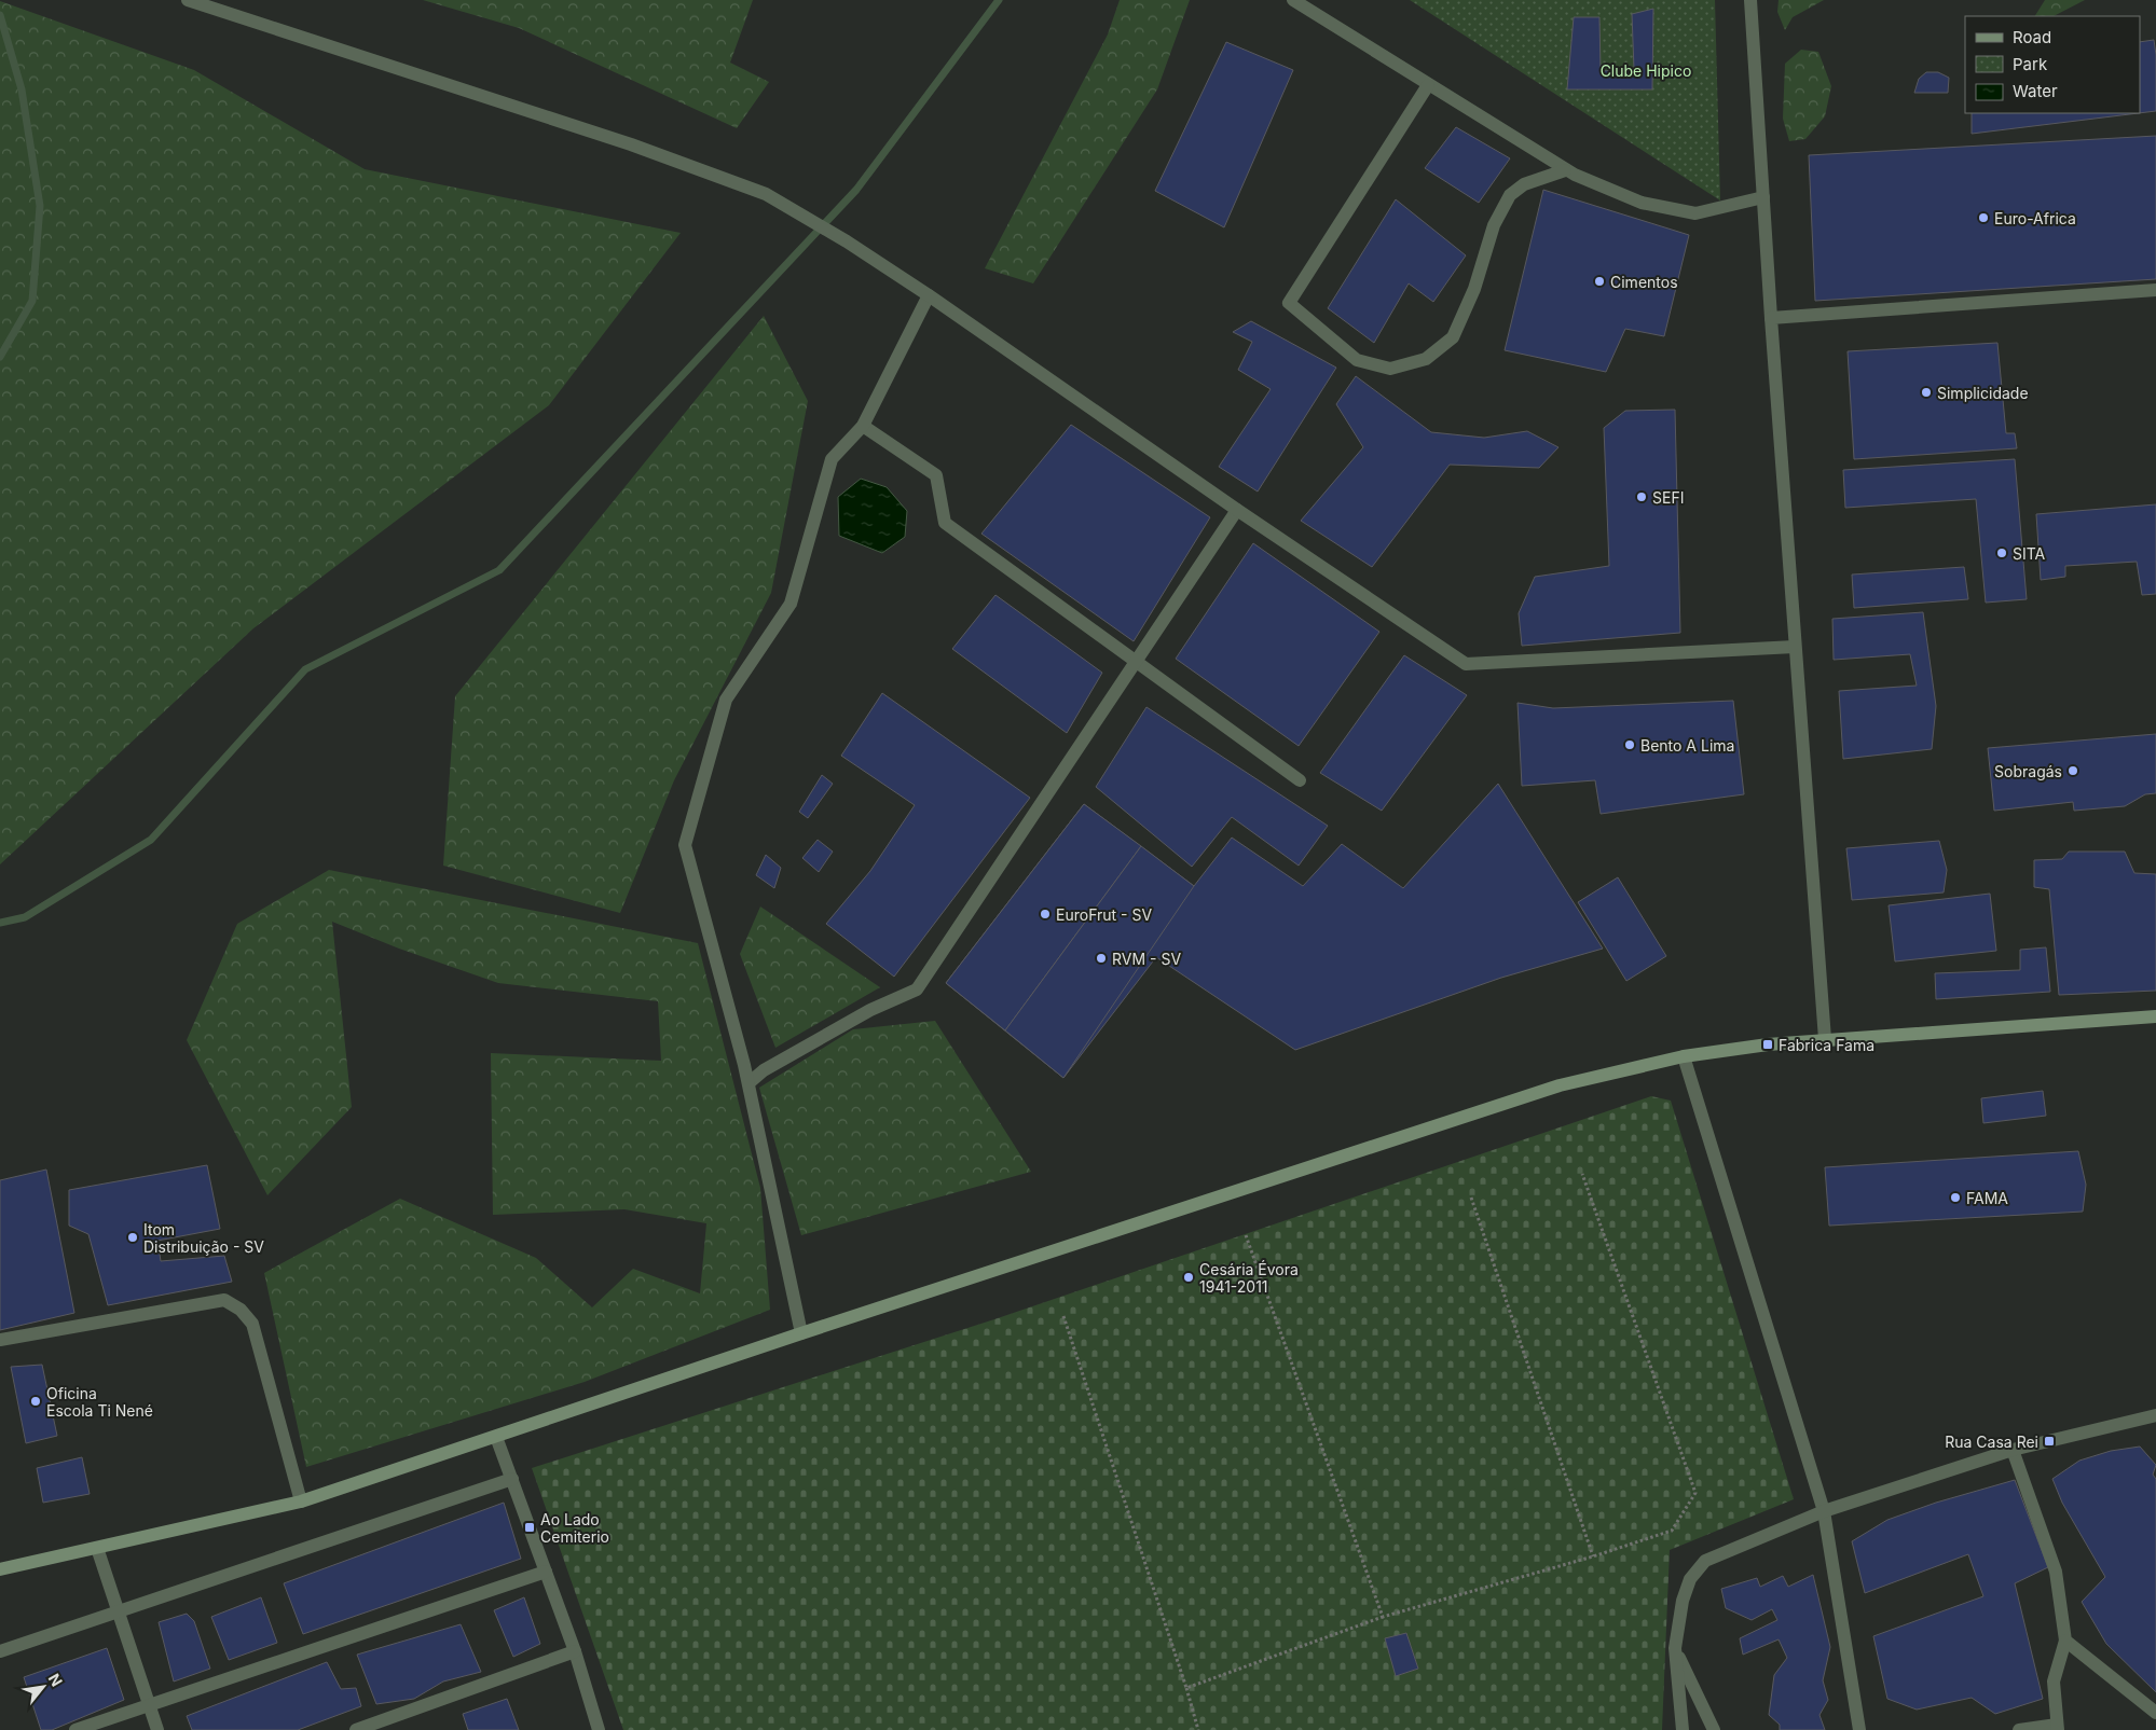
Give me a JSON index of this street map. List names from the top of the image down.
{
  "parks": ["Clube Hipico"],
  "places": {
    "other": [
      "Euro-Africa",
      "Cimentos",
      "Simplicidade",
      "SEFI",
      "SITA",
      "Bento A Lima",
      "Sobragás",
      "EuroFrut - SV",
      "RVM - SV",
      "FAMA",
      "Itom Distribuição - SV",
      "Cesária Évora 1941-2011",
      "Oficina Escola Ti Nené"
    ],
    "transit": ["Fabrica Fama", "Rua Casa Rei", "Ao Lado Cemiterio"]
  },
  "legend": ["Road", "Park", "Water"],
  "north": "top right"
}
